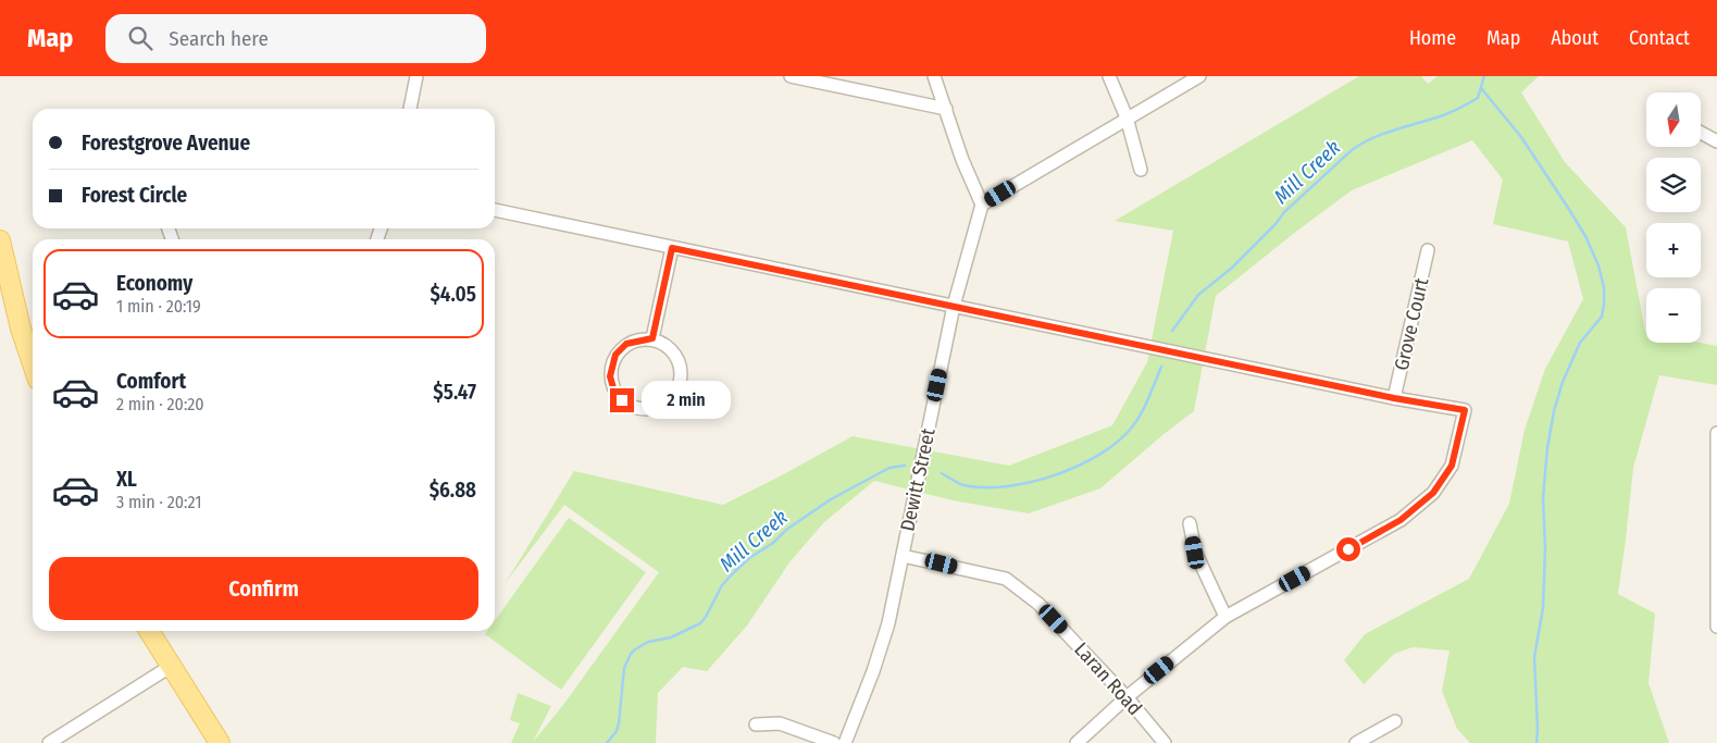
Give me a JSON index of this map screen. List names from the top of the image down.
{
  "streets": {
    "street": ["Grove Court", "Dewitt Street", "Laran Road"]
  },
  "crossings": [
    ["Dewitt Street", "Laran Road"]
  ],
  "water": ["Mill Creek"],
  "north": "bottom",
  "page": {
    "header": "Map",
    "search": "Search here",
    "nav": [
      "Home",
      "Map",
      "About",
      "Contact"
    ],
    "map_buttons": ["+", "−"],
    "banner": ["Forestgrove Avenue", "Forest Circle"],
    "list": [
      {
        "name": "Economy",
        "note": "1 min · 20:19",
        "value": "$4.05"
      },
      {
        "name": "Comfort",
        "note": "2 min · 20:20",
        "value": "$5.47"
      },
      {
        "name": "XL",
        "note": "3 min · 20:21",
        "value": "$6.88"
      }
    ],
    "bubble": "2 min",
    "buttons": "Confirm"
  }
}
